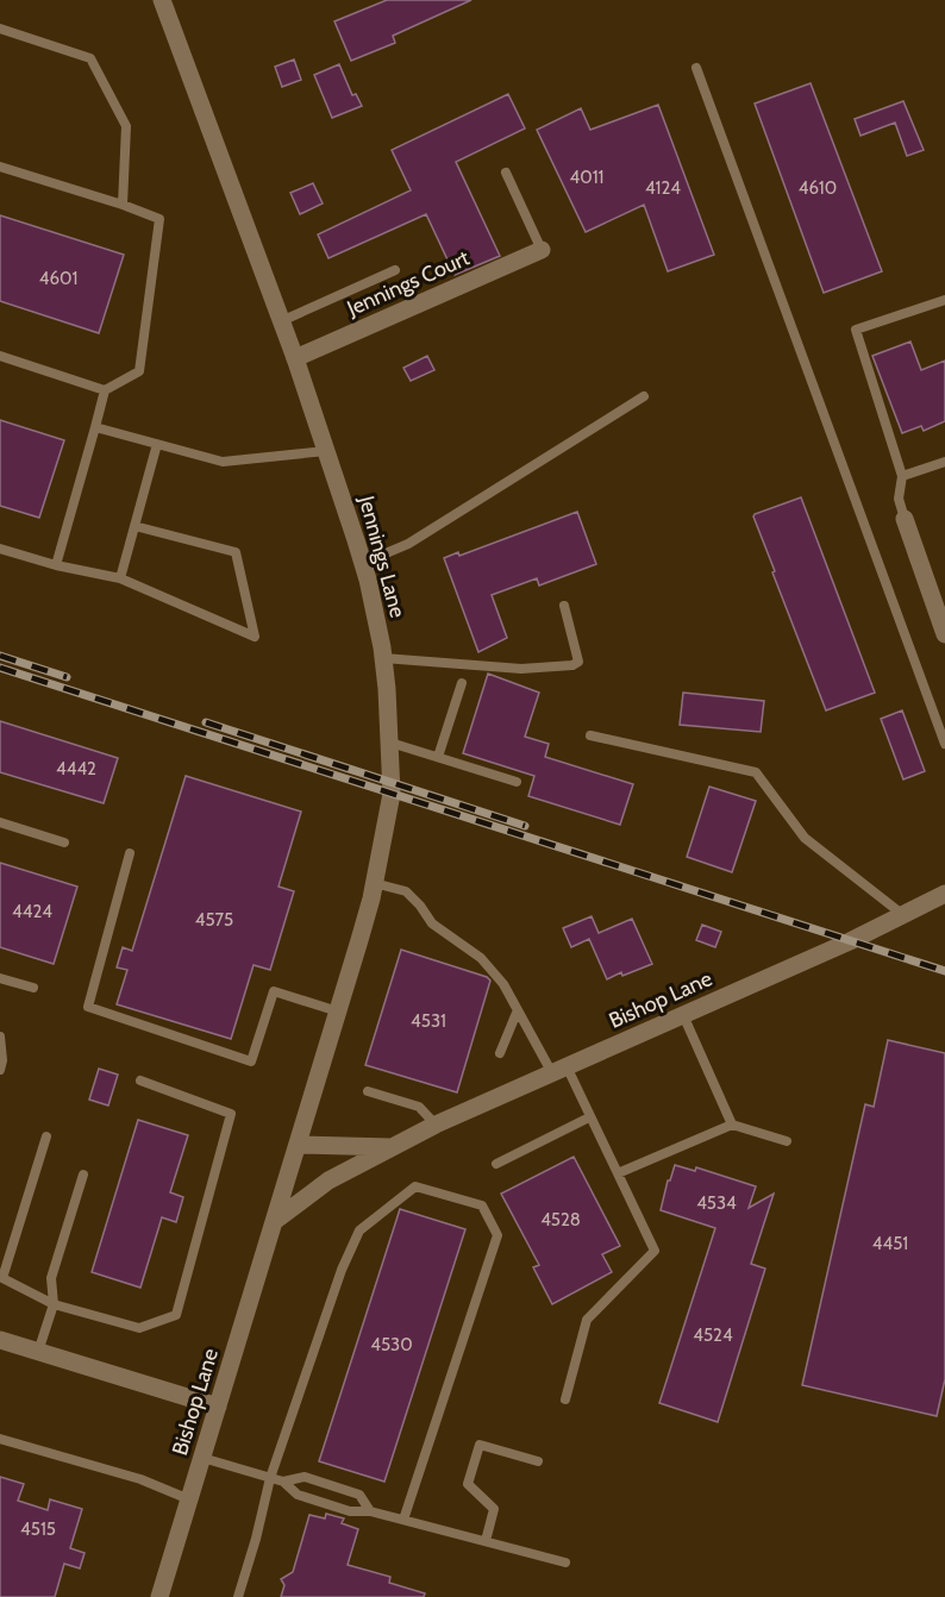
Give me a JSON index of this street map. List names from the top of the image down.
{
  "streets": {
    "street": ["Jennings Court", "Jennings Lane", "Bishop Lane"]
  },
  "crossings": [
    ["Jennings Court", "Jennings Lane"],
    ["Jennings Lane", "Bishop Lane"]
  ],
  "house_numbers": [
    "4011",
    "4124",
    "4610",
    "4601",
    "4442",
    "4424",
    "4575",
    "4531",
    "4534",
    "4528",
    "4451",
    "4524",
    "4530",
    "4515"
  ]
}
